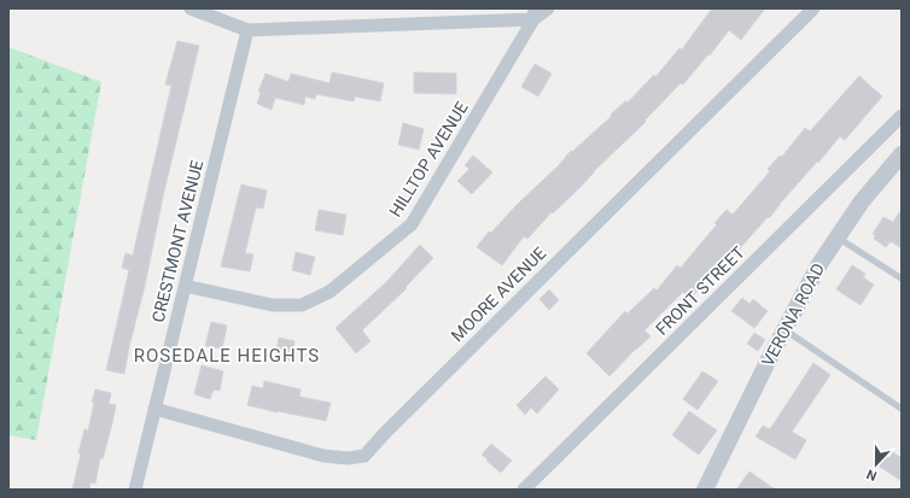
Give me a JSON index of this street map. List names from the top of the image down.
{
  "streets": {
    "street": [
      "HILLTOP AVENUE",
      "CRESTMONT AVENUE",
      "FRONT STREET",
      "MOORE AVENUE",
      "VERONA ROAD"
    ]
  },
  "crossings": [
    ["HILLTOP AVENUE", "CRESTMONT AVENUE"],
    ["CRESTMONT AVENUE", "MOORE AVENUE"]
  ],
  "districts": ["ROSEDALE HEIGHTS"],
  "north": "bottom"
}
